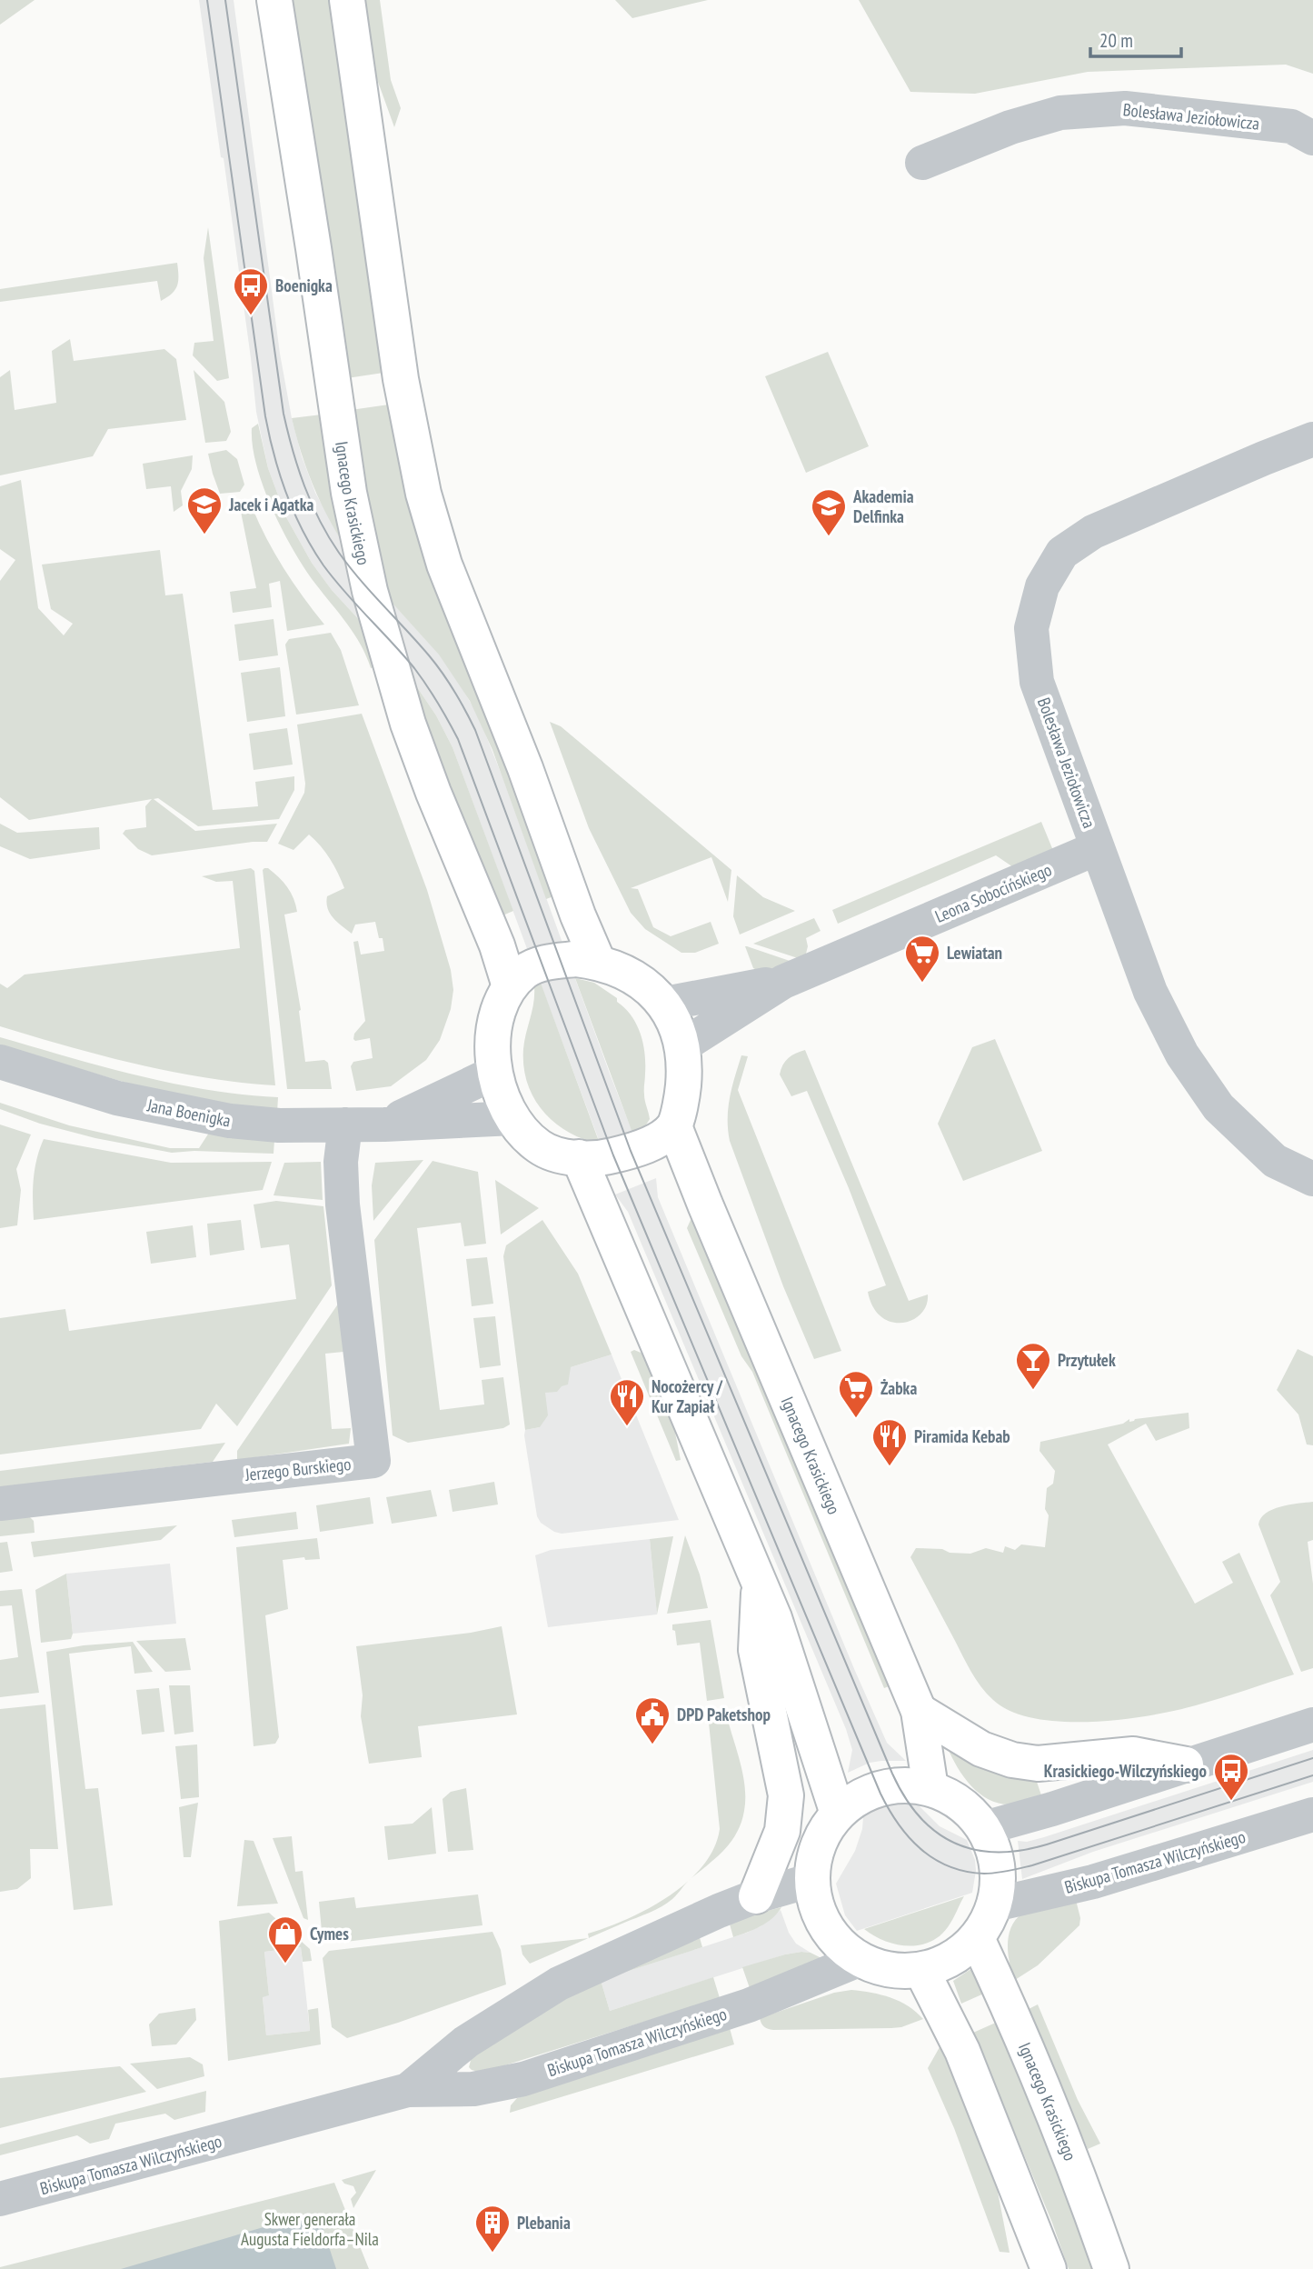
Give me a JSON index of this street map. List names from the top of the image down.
{
  "streets": {
    "main road": ["Ignacego Krasickiego"],
    "street": [
      "Bolesława Jeziołowicza",
      "Leona Sobocińskiego",
      "Jana Boenigka",
      "Jerzego Burskiego",
      "Biskupa Tomasza Wilczyńskiego"
    ]
  },
  "crossings": [
    ["Bolesława Jeziołowicza", "Leona Sobocińskiego"],
    ["Ignacego Krasickiego", "Leona Sobocińskiego"],
    ["Ignacego Krasickiego", "Jana Boenigka"],
    ["Ignacego Krasickiego", "Biskupa Tomasza Wilczyńskiego"],
    ["Leona Sobocińskiego", "Jana Boenigka"],
    ["Jana Boenigka", "Jerzego Burskiego"]
  ],
  "parks": ["Skwer generała Augusta Fieldorfa–Nila"],
  "places": {
    "bus stop": ["Boenigka", "Krasickiego-Wilczyńskiego"],
    "school or university": ["Jacek i Agatka", "Akademia Delfinka"],
    "supermarket": ["Lewiatan", "Żabka"],
    "bar": ["Przytułek"],
    "restaurant": ["Nocożercy / Kur Zapiał", "Piramida Kebab"],
    "public building": ["DPD Paketshop"],
    "shop": ["Cymes"],
    "building": ["Plebania"]
  },
  "scale_bar": "20 m"
}
